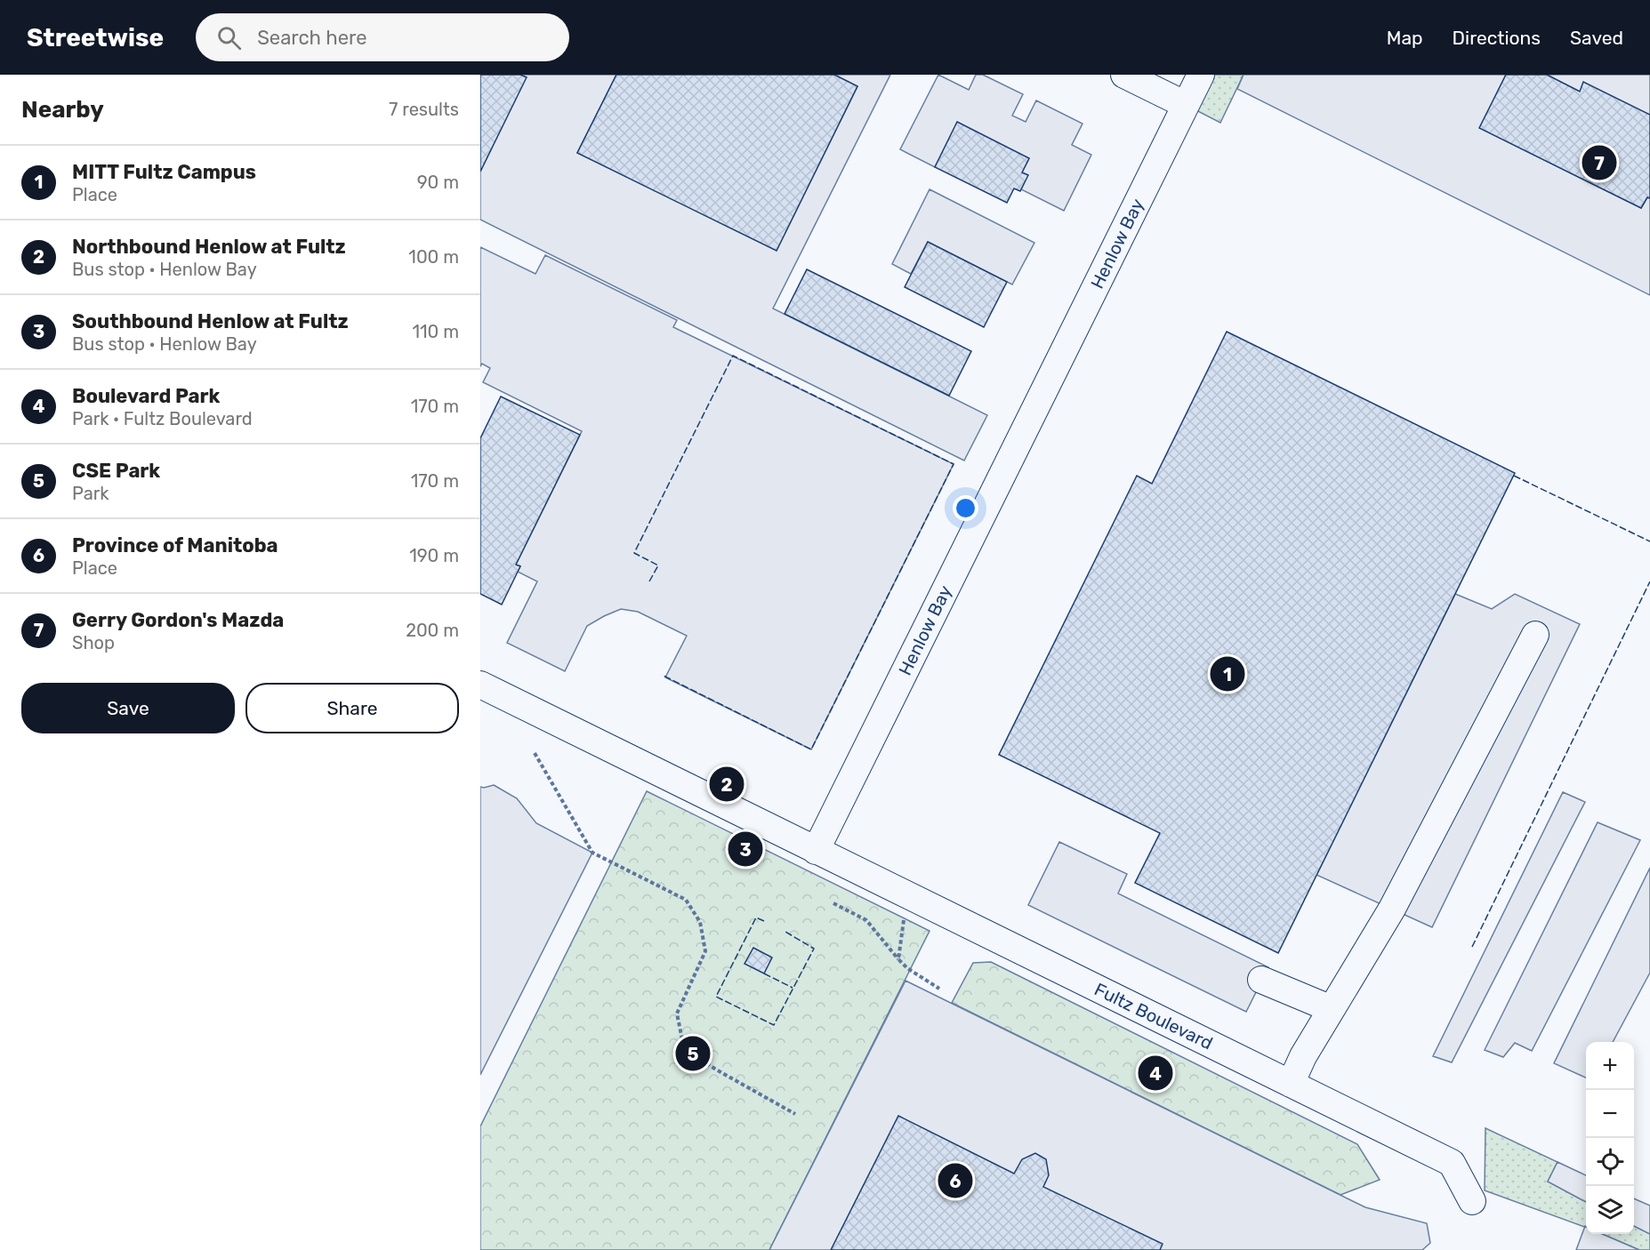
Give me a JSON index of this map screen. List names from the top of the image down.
{
  "streets": {
    "street": ["Henlow Bay", "Fultz Boulevard"]
  },
  "crossings": [
    ["Henlow Bay", "Fultz Boulevard"]
  ],
  "page": {
    "header": "Streetwise",
    "search": "Search here",
    "nav": ["Map", "Directions", "Saved"],
    "heading": ["Nearby", "7 results"],
    "pins": [
      "7",
      "1",
      "2",
      "3",
      "5",
      "4",
      "6"
    ],
    "list": [
      {
        "mark": "1",
        "name": "MITT Fultz Campus",
        "note": "Place",
        "value": "90 m"
      },
      {
        "mark": "2",
        "name": "Northbound Henlow at Fultz",
        "note": "Bus stop · Henlow Bay",
        "value": "100 m"
      },
      {
        "mark": "3",
        "name": "Southbound Henlow at Fultz",
        "note": "Bus stop · Henlow Bay",
        "value": "110 m"
      },
      {
        "mark": "4",
        "name": "Boulevard Park",
        "note": "Park · Fultz Boulevard",
        "value": "170 m"
      },
      {
        "mark": "5",
        "name": "CSE Park",
        "note": "Park",
        "value": "170 m"
      },
      {
        "mark": "6",
        "name": "Province of Manitoba",
        "note": "Place",
        "value": "190 m"
      },
      {
        "mark": "7",
        "name": "Gerry Gordon's Mazda",
        "note": "Shop",
        "value": "200 m"
      }
    ],
    "buttons": ["Save", "Share"],
    "map_buttons": ["+", "−"]
  }
}
